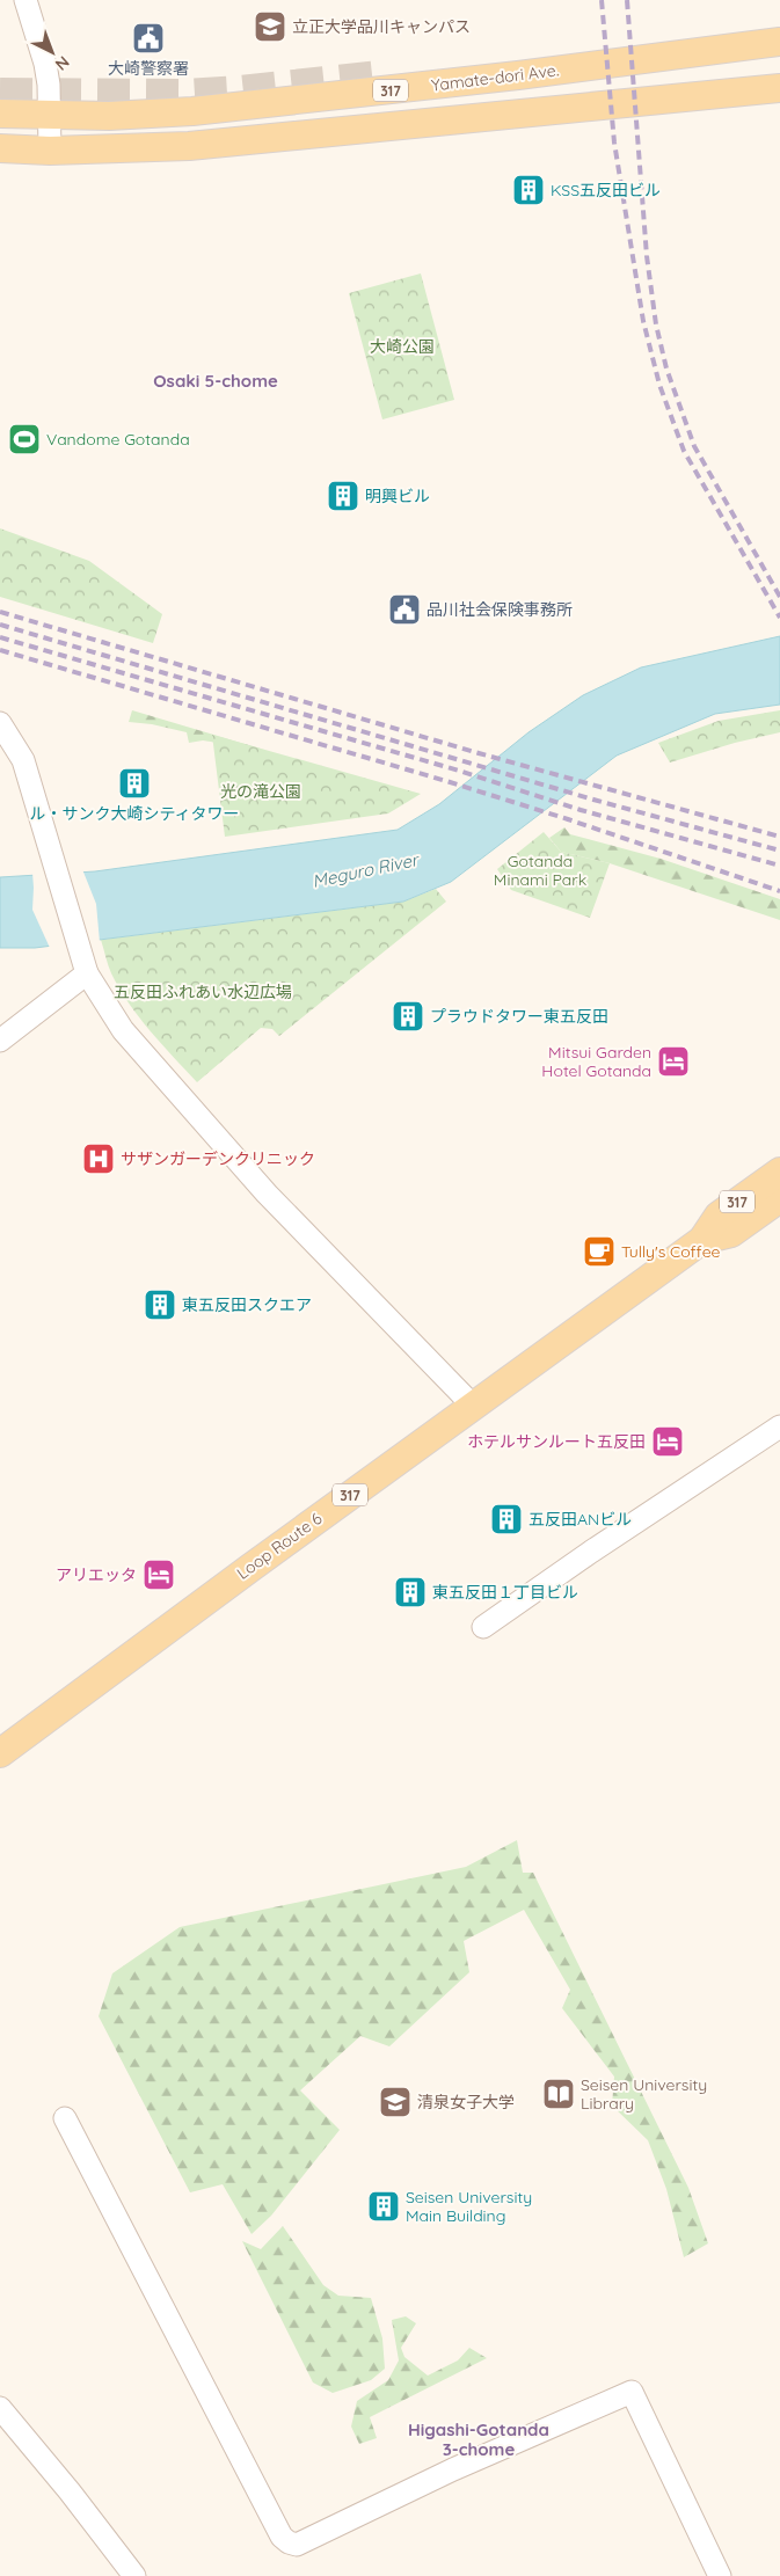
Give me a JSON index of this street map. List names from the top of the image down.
{
  "streets": {
    "main road": ["Yamate-dori Ave.", "317", "Loop Route 6"]
  },
  "districts": ["Osaki 5-chome", "Higashi-Gotanda 3-chome"],
  "water": ["Meguro River"],
  "parks": [
    "大崎公園",
    "光の滝公園",
    "Gotanda Minami Park",
    "五反田ふれあい水辺広場"
  ],
  "places": {
    "school or university": ["立正大学品川キャンパス", "清泉女子大学"],
    "public building": ["大崎警察署", "品川社会保険事務所"],
    "building": [
      "KSS五反田ビル",
      "明興ビル",
      "ル・サンク大崎シティタワー",
      "プラウドタワー東五反田",
      "東五反田スクエア",
      "五反田ANビル",
      "東五反田１丁目ビル",
      "Seisen University Main Building"
    ],
    "sports": ["Vandome Gotanda"],
    "hotel": ["Mitsui Garden Hotel Gotanda", "ホテルサンルート五反田", "アリエッタ"],
    "hospital": ["サザンガーデンクリニック"],
    "cafe": ["Tully's Coffee"],
    "library": ["Seisen University Library"]
  },
  "north": "bottom right"
}
